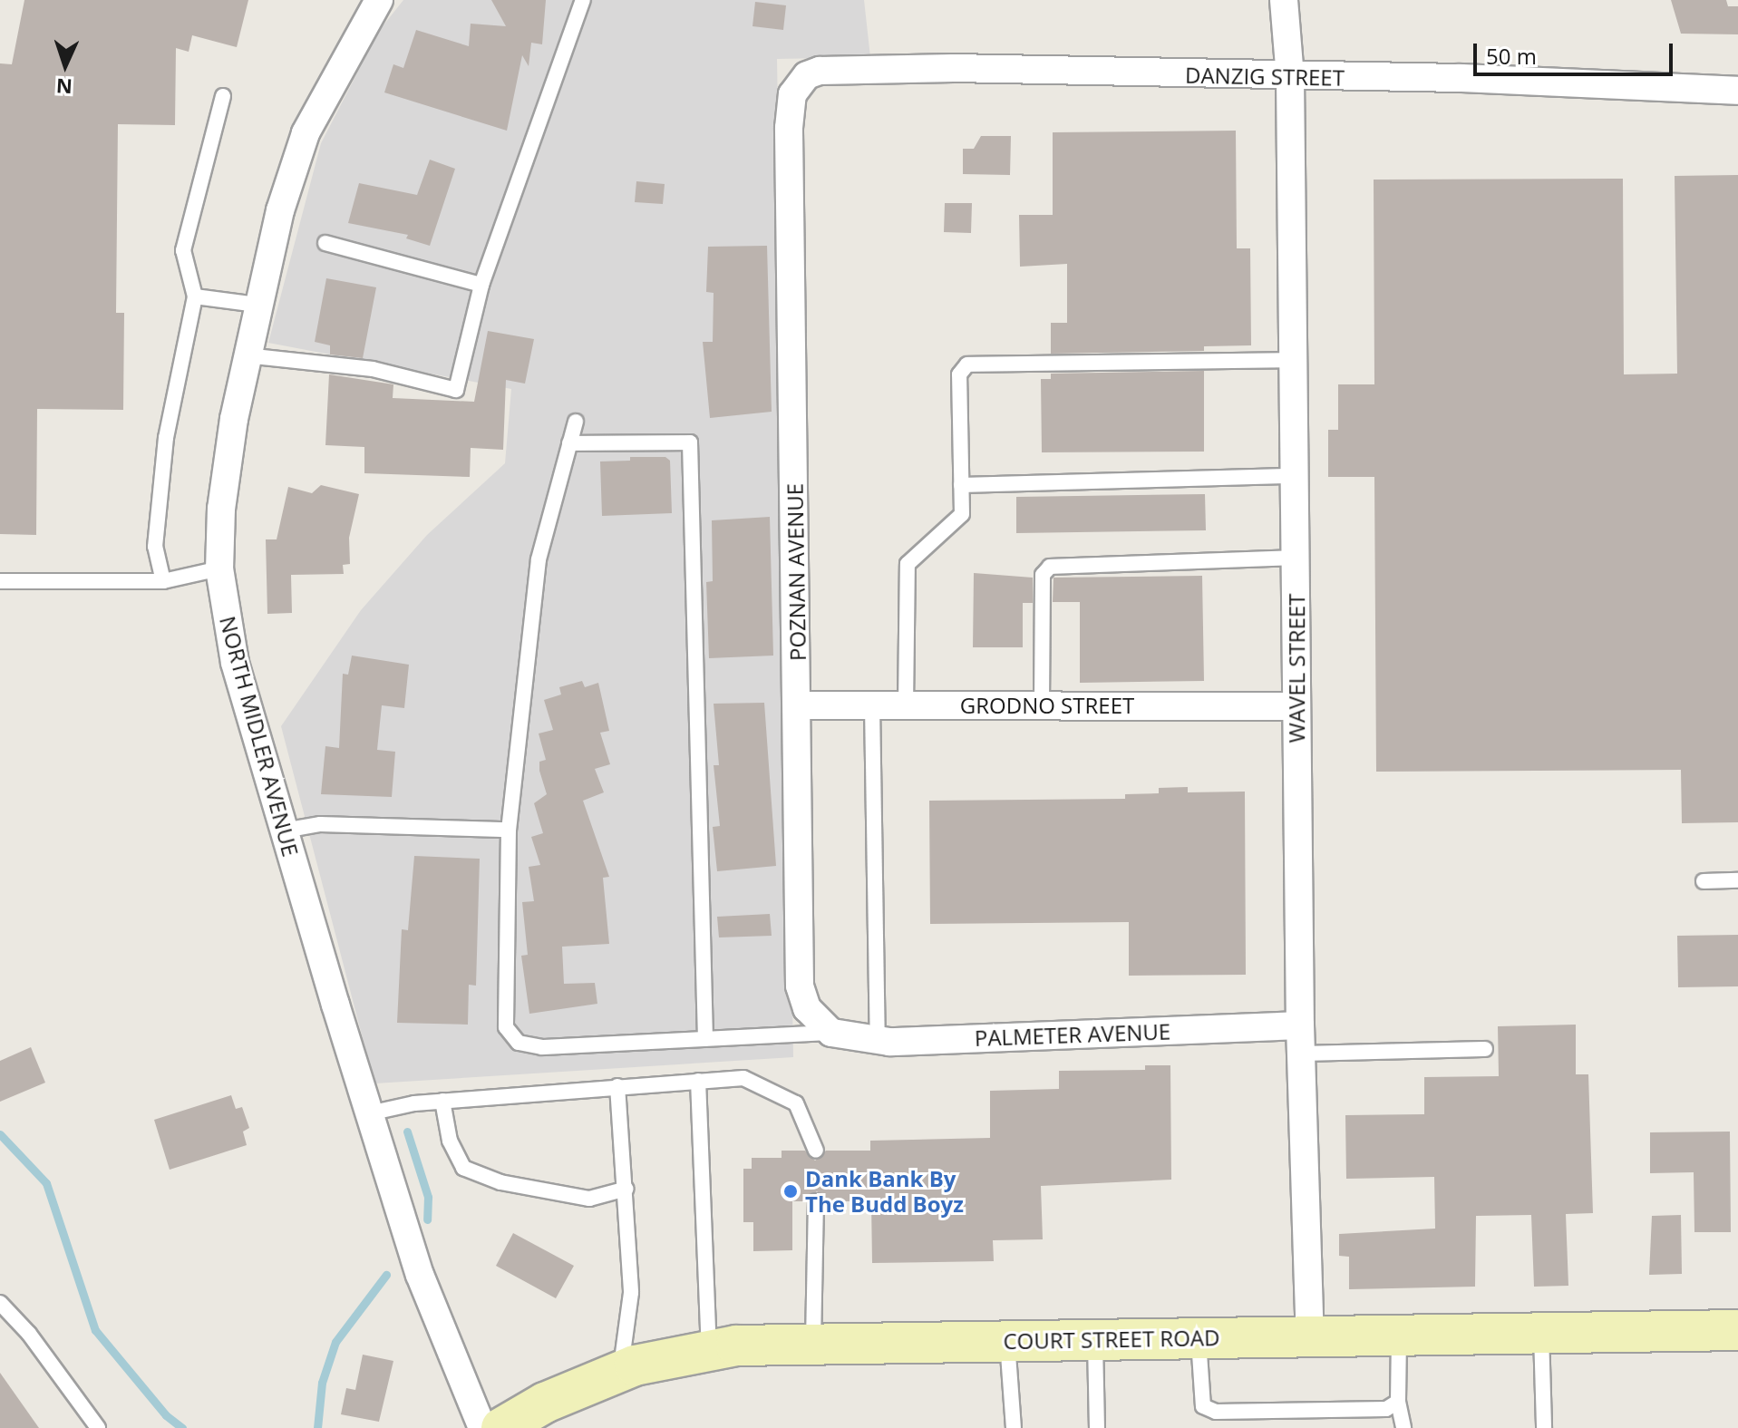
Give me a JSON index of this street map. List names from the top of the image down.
{
  "streets": {
    "street": [
      "DANZIG STREET",
      "POZNAN AVENUE",
      "WAVEL STREET",
      "GRODNO STREET",
      "NORTH MIDLER AVENUE",
      "PALMETER AVENUE",
      "COURT STREET ROAD"
    ]
  },
  "crossings": [
    ["DANZIG STREET", "POZNAN AVENUE"],
    ["DANZIG STREET", "WAVEL STREET"],
    ["POZNAN AVENUE", "GRODNO STREET"],
    ["POZNAN AVENUE", "PALMETER AVENUE"],
    ["WAVEL STREET", "GRODNO STREET"],
    ["WAVEL STREET", "PALMETER AVENUE"],
    ["WAVEL STREET", "COURT STREET ROAD"]
  ],
  "places": ["Dank Bank By The Budd Boyz"],
  "scale_bar": "50 m",
  "north": "bottom"
}
